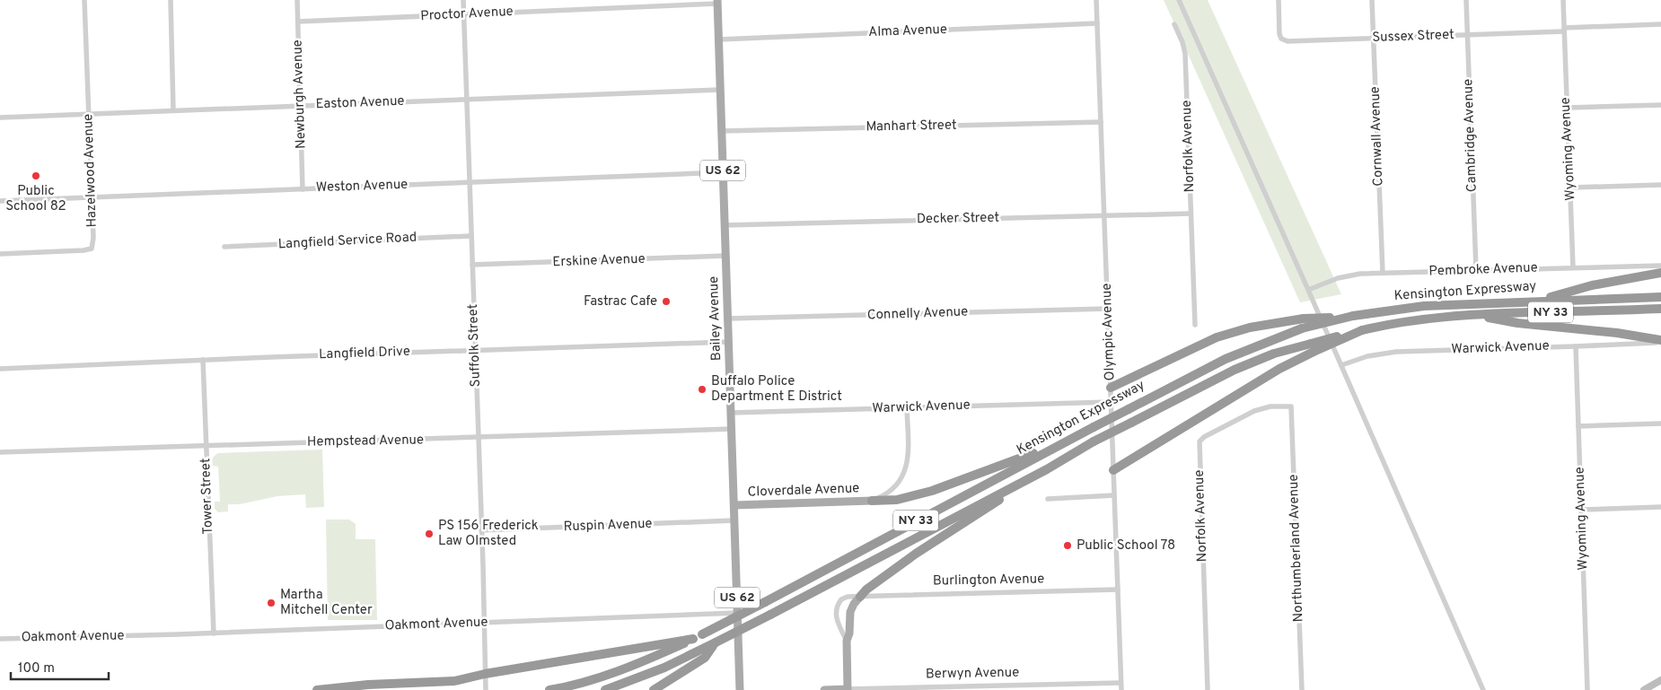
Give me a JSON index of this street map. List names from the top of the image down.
{
  "streets": {
    "highway": ["Kensington Expressway", "NY 33"],
    "main road": [
      "US 62",
      "Bailey Avenue",
      "Cloverdale Avenue",
      "Burlington Avenue",
      "Berwyn Avenue"
    ],
    "street": [
      "Proctor Avenue",
      "Alma Avenue",
      "Sussex Street",
      "Newburgh Avenue",
      "Easton Avenue",
      "Manhart Street",
      "Cambridge Avenue",
      "Cornwall Avenue",
      "Norfolk Avenue",
      "Wyoming Avenue",
      "Hazelwood Avenue",
      "Weston Avenue",
      "Decker Street",
      "Langfield Service Road",
      "Erskine Avenue",
      "Pembroke Avenue",
      "Connelly Avenue",
      "Olympic Avenue",
      "Suffolk Street",
      "Warwick Avenue",
      "Langfield Drive",
      "Hempstead Avenue",
      "Tower Street",
      "Ruspin Avenue",
      "Northumberland Avenue",
      "Oakmont Avenue"
    ]
  },
  "crossings": [
    ["Proctor Avenue", "Newburgh Avenue"],
    ["Proctor Avenue", "Bailey Avenue"],
    ["Proctor Avenue", "Suffolk Street"],
    ["Alma Avenue", "Bailey Avenue"],
    ["Alma Avenue", "Olympic Avenue"],
    ["Sussex Street", "Cambridge Avenue"],
    ["Sussex Street", "Cornwall Avenue"],
    ["Sussex Street", "Wyoming Avenue"],
    ["Newburgh Avenue", "Easton Avenue"],
    ["Newburgh Avenue", "Weston Avenue"],
    ["Easton Avenue", "Hazelwood Avenue"],
    ["Easton Avenue", "Bailey Avenue"],
    ["Easton Avenue", "Suffolk Street"],
    ["Manhart Street", "Bailey Avenue"],
    ["Manhart Street", "Olympic Avenue"],
    ["Cambridge Avenue", "Pembroke Avenue"],
    ["Cornwall Avenue", "Pembroke Avenue"],
    ["Norfolk Avenue", "Decker Street"],
    ["Norfolk Avenue", "Northumberland Avenue"],
    ["Wyoming Avenue", "Pembroke Avenue"],
    ["Wyoming Avenue", "Warwick Avenue"],
    ["Hazelwood Avenue", "Weston Avenue"],
    ["Weston Avenue", "Bailey Avenue"],
    ["Weston Avenue", "Suffolk Street"],
    ["Decker Street", "Bailey Avenue"],
    ["Decker Street", "Olympic Avenue"],
    ["Langfield Service Road", "Suffolk Street"],
    ["Erskine Avenue", "Bailey Avenue"],
    ["Erskine Avenue", "Suffolk Street"],
    ["Connelly Avenue", "Bailey Avenue"],
    ["Connelly Avenue", "Olympic Avenue"],
    ["Bailey Avenue", "Warwick Avenue"],
    ["Bailey Avenue", "Langfield Drive"],
    ["Bailey Avenue", "Hempstead Avenue"],
    ["Bailey Avenue", "Cloverdale Avenue"],
    ["Bailey Avenue", "Ruspin Avenue"],
    ["Bailey Avenue", "Oakmont Avenue"],
    ["Olympic Avenue", "Warwick Avenue"],
    ["Olympic Avenue", "Burlington Avenue"],
    ["Olympic Avenue", "Berwyn Avenue"],
    ["Suffolk Street", "Langfield Drive"],
    ["Suffolk Street", "Hempstead Avenue"],
    ["Suffolk Street", "Ruspin Avenue"],
    ["Suffolk Street", "Oakmont Avenue"],
    ["Warwick Avenue", "Cloverdale Avenue"],
    ["Langfield Drive", "Tower Street"],
    ["Hempstead Avenue", "Tower Street"],
    ["Tower Street", "Oakmont Avenue"],
    ["Burlington Avenue", "Berwyn Avenue"]
  ],
  "places": [
    "Public School 82",
    "Fastrac Cafe",
    "Buffalo Police Department E District",
    "PS 156 Frederick Law Olmsted",
    "Public School 78",
    "Martha Mitchell Center"
  ],
  "scale_bar": "100 m"
}
